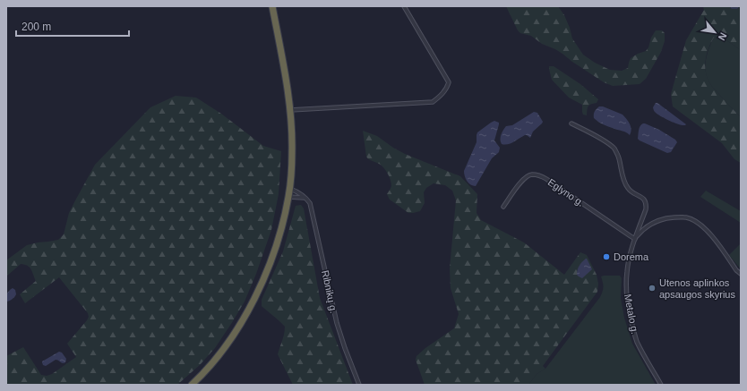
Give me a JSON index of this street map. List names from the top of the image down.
{
  "streets": {
    "street": ["Eglyno g.", "Ribnikų g.", "Metalo g."]
  },
  "crossings": [
    ["Eglyno g.", "Metalo g."]
  ],
  "places": ["Dorema", "Utenos aplinkos apsaugos skyrius"],
  "scale_bar": "200 m",
  "north": "bottom right"
}
